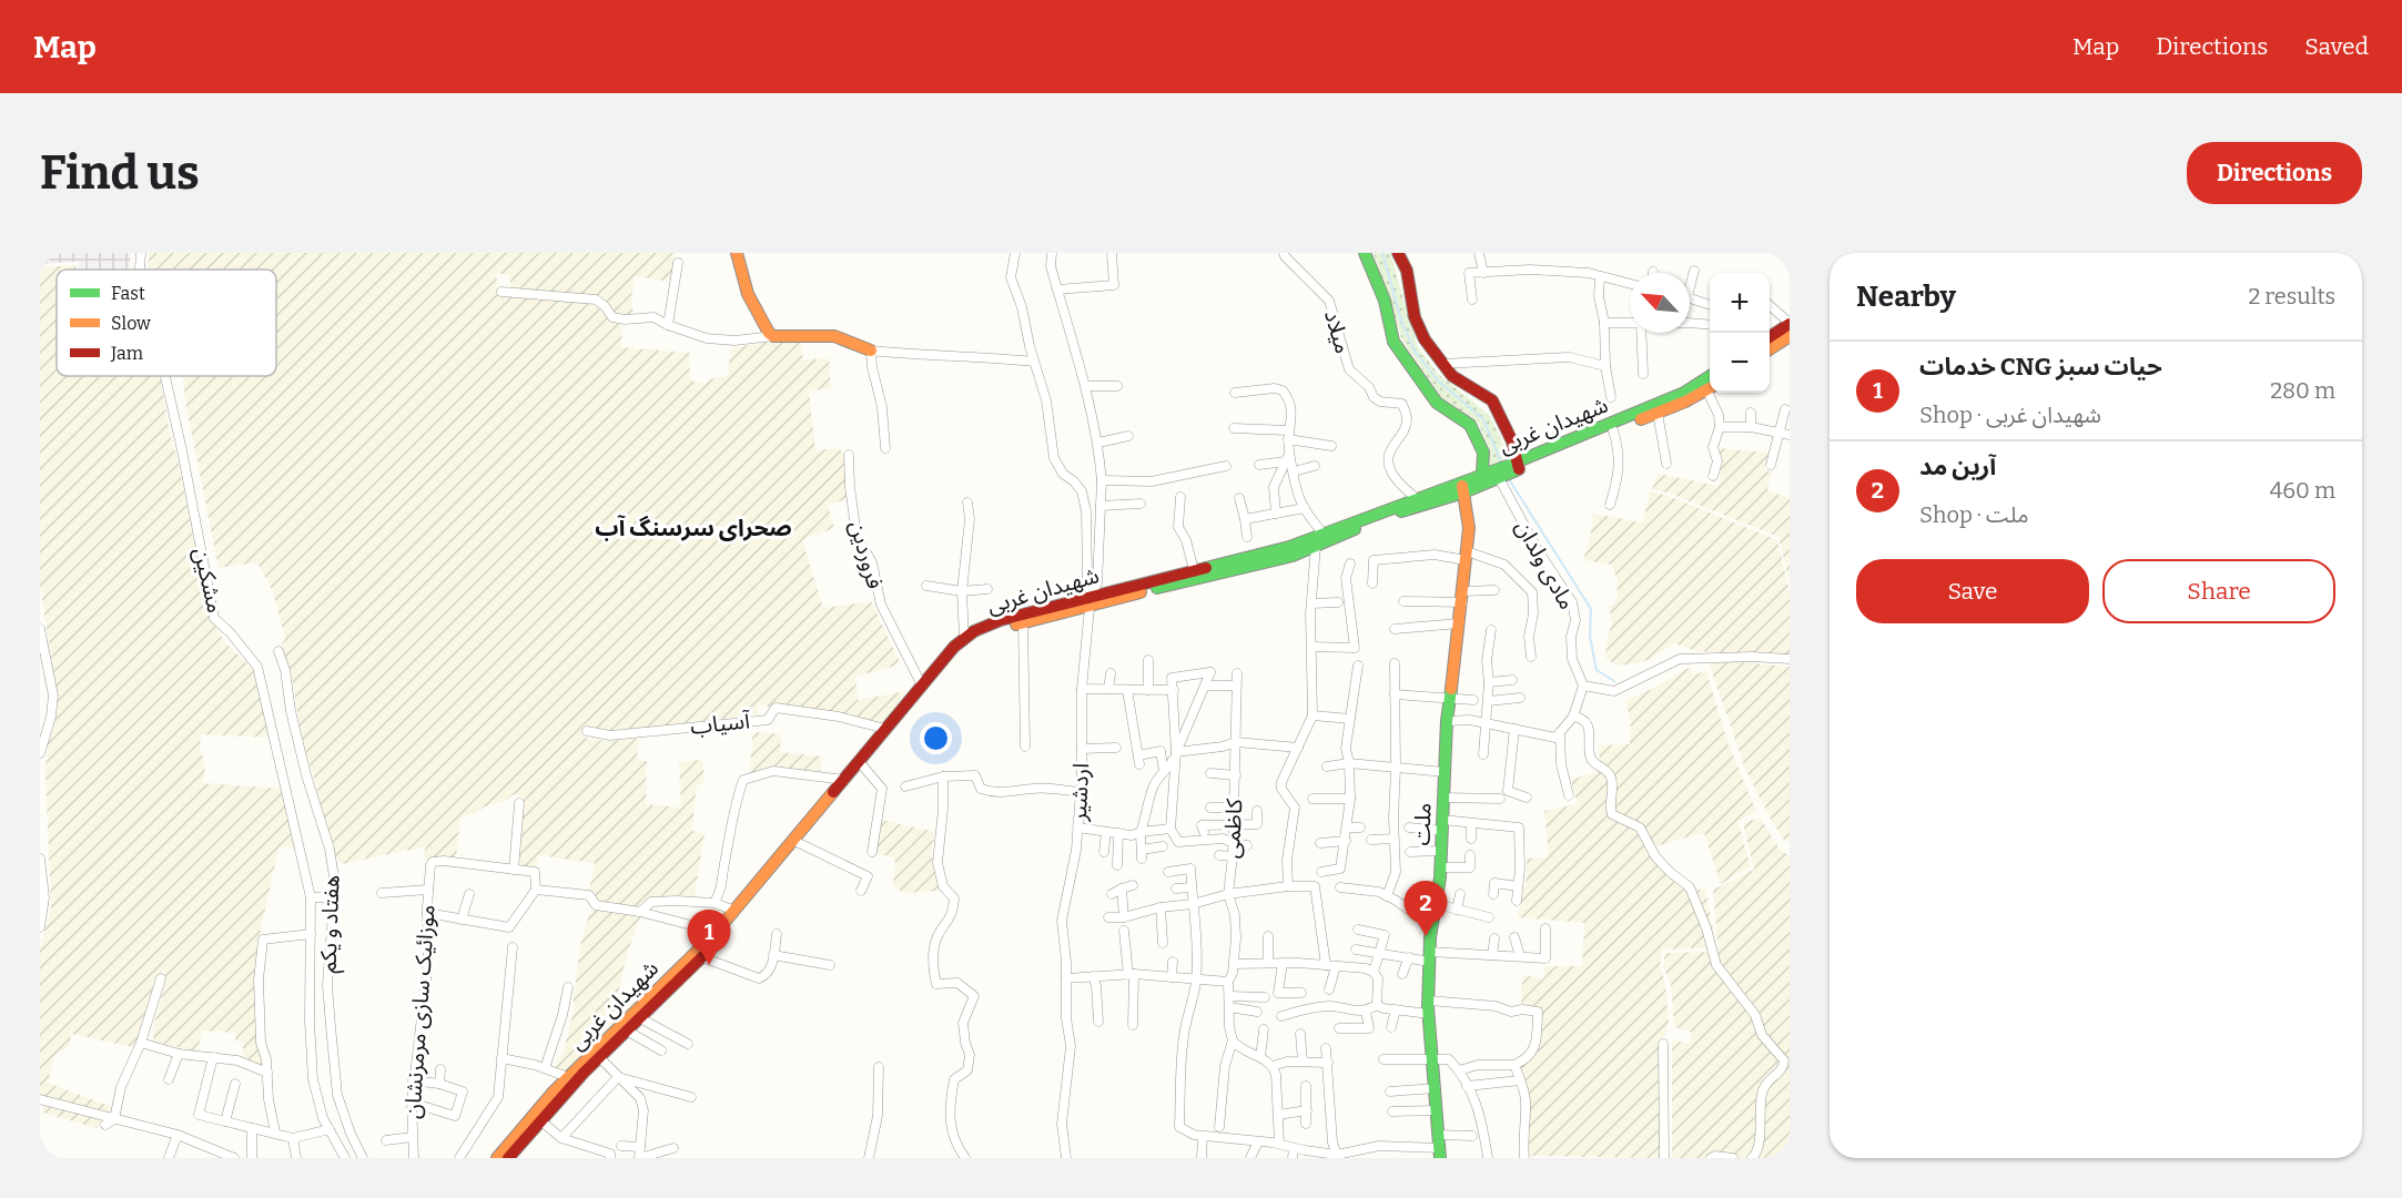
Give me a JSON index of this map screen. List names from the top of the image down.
{
  "streets": {
    "main road": ["شهیدان غربی", "ملت"],
    "street": [
      "میلاد",
      "فروردین",
      "مادی ولدان",
      "مشکین",
      "آسیاب",
      "اردشیر",
      "کاظمی",
      "هفتاد و یکم",
      "موزائیک سازی مرمرنشان"
    ]
  },
  "crossings": [
    ["میلاد", "شهیدان غربی"],
    ["شهیدان غربی", "فروردین"],
    ["شهیدان غربی", "مادی ولدان"],
    ["شهیدان غربی", "آسیاب"],
    ["شهیدان غربی", "اردشیر"],
    ["شهیدان غربی", "ملت"]
  ],
  "districts": ["صحرای سرسنگ آب"],
  "legend": ["Fast", "Slow", "Jam"],
  "north": "top left",
  "page": {
    "header": "Map",
    "nav": ["Map", "Directions", "Saved"],
    "buttons": [
      "Directions",
      ["Save", "Share"]
    ],
    "title": "Find us",
    "heading": ["Nearby", "2 results"],
    "map_buttons": ["+", "−"],
    "list": [
      {
        "mark": "1",
        "name": "خدمات CNG حیات سبز",
        "note": "Shop · شهیدان غربی",
        "value": "280 m"
      },
      {
        "mark": "2",
        "name": "آرین مد",
        "note": "Shop · ملت",
        "value": "460 m"
      }
    ],
    "pins": ["2", "1"]
  }
}
